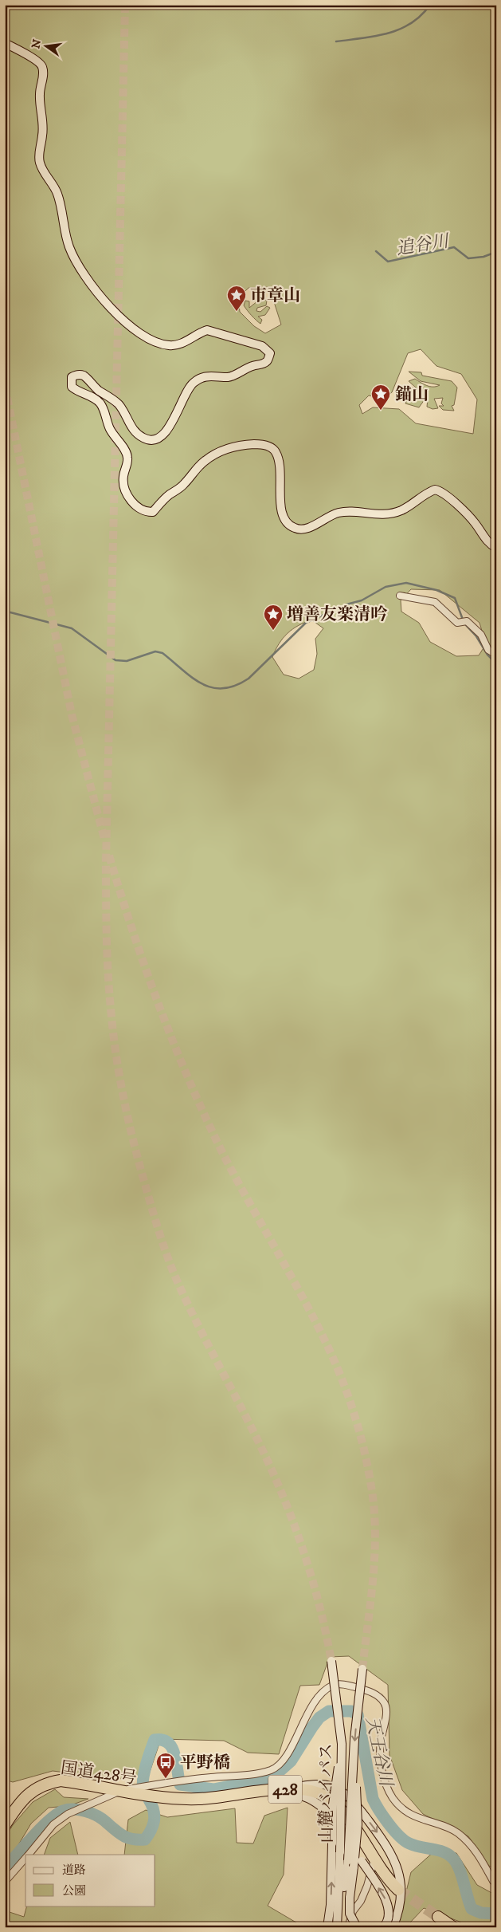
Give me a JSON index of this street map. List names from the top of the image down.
{
  "streets": {
    "highway": ["国道428号", "428"],
    "street": ["山麓バイパス"]
  },
  "water": ["追谷川", "天王谷川"],
  "places": {
    "place": ["市章山", "錨山", "増善友楽清吟"],
    "bus stop": ["平野橋"]
  },
  "legend": ["道路", "公園"],
  "north": "left"
}
